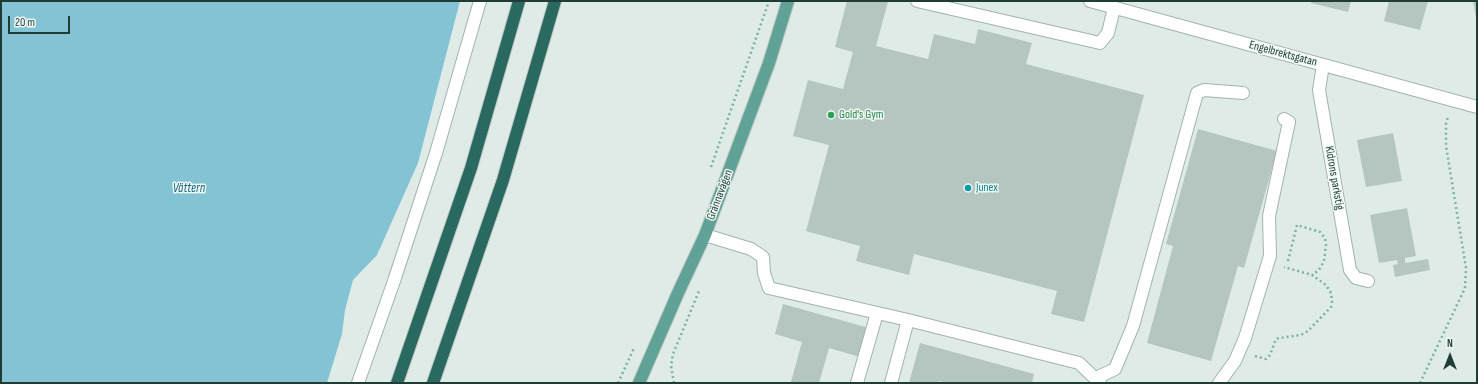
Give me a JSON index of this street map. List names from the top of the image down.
{
  "streets": {
    "main road": ["Grännavägen"],
    "street": ["Engelbrektsgatan", "Kidrons parkstig"]
  },
  "crossings": [
    ["Engelbrektsgatan", "Kidrons parkstig"]
  ],
  "water": ["Vättern"],
  "places": ["Gold's Gym", "Junex"],
  "scale_bar": "20 m",
  "north": "top"
}
